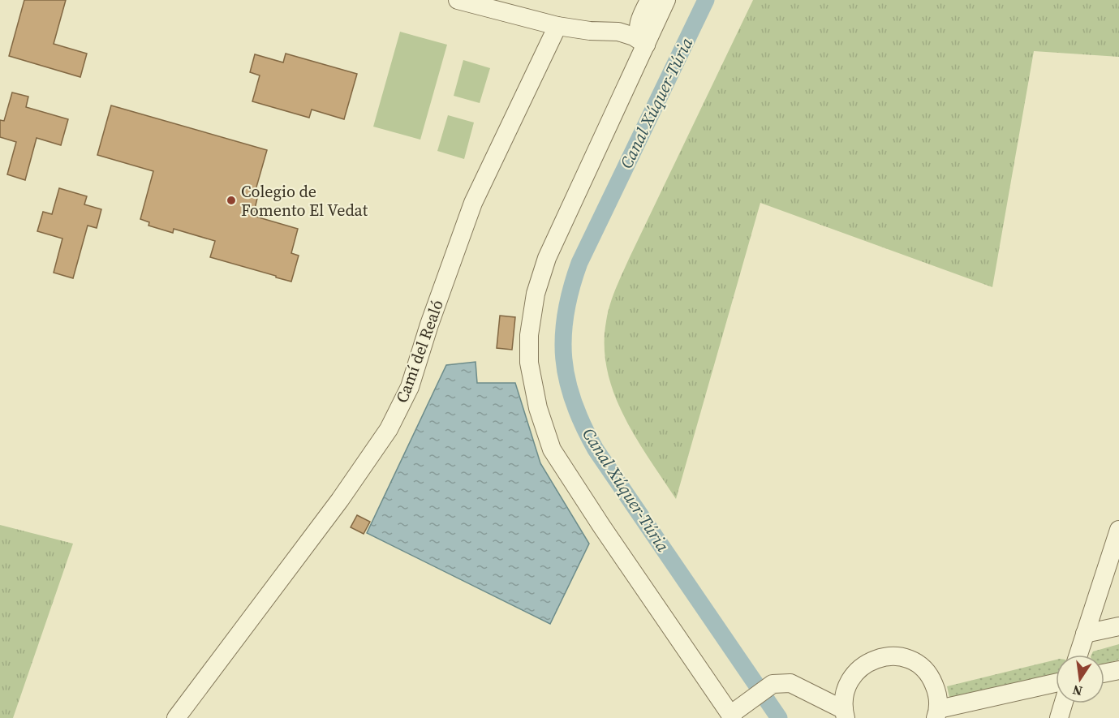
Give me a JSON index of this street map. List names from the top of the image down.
{
  "streets": {
    "street": ["Camí del Realó"]
  },
  "water": ["Canal Xúquer-Túria"],
  "places": ["Colegio de Fomento El Vedat"],
  "north": "bottom"
}
